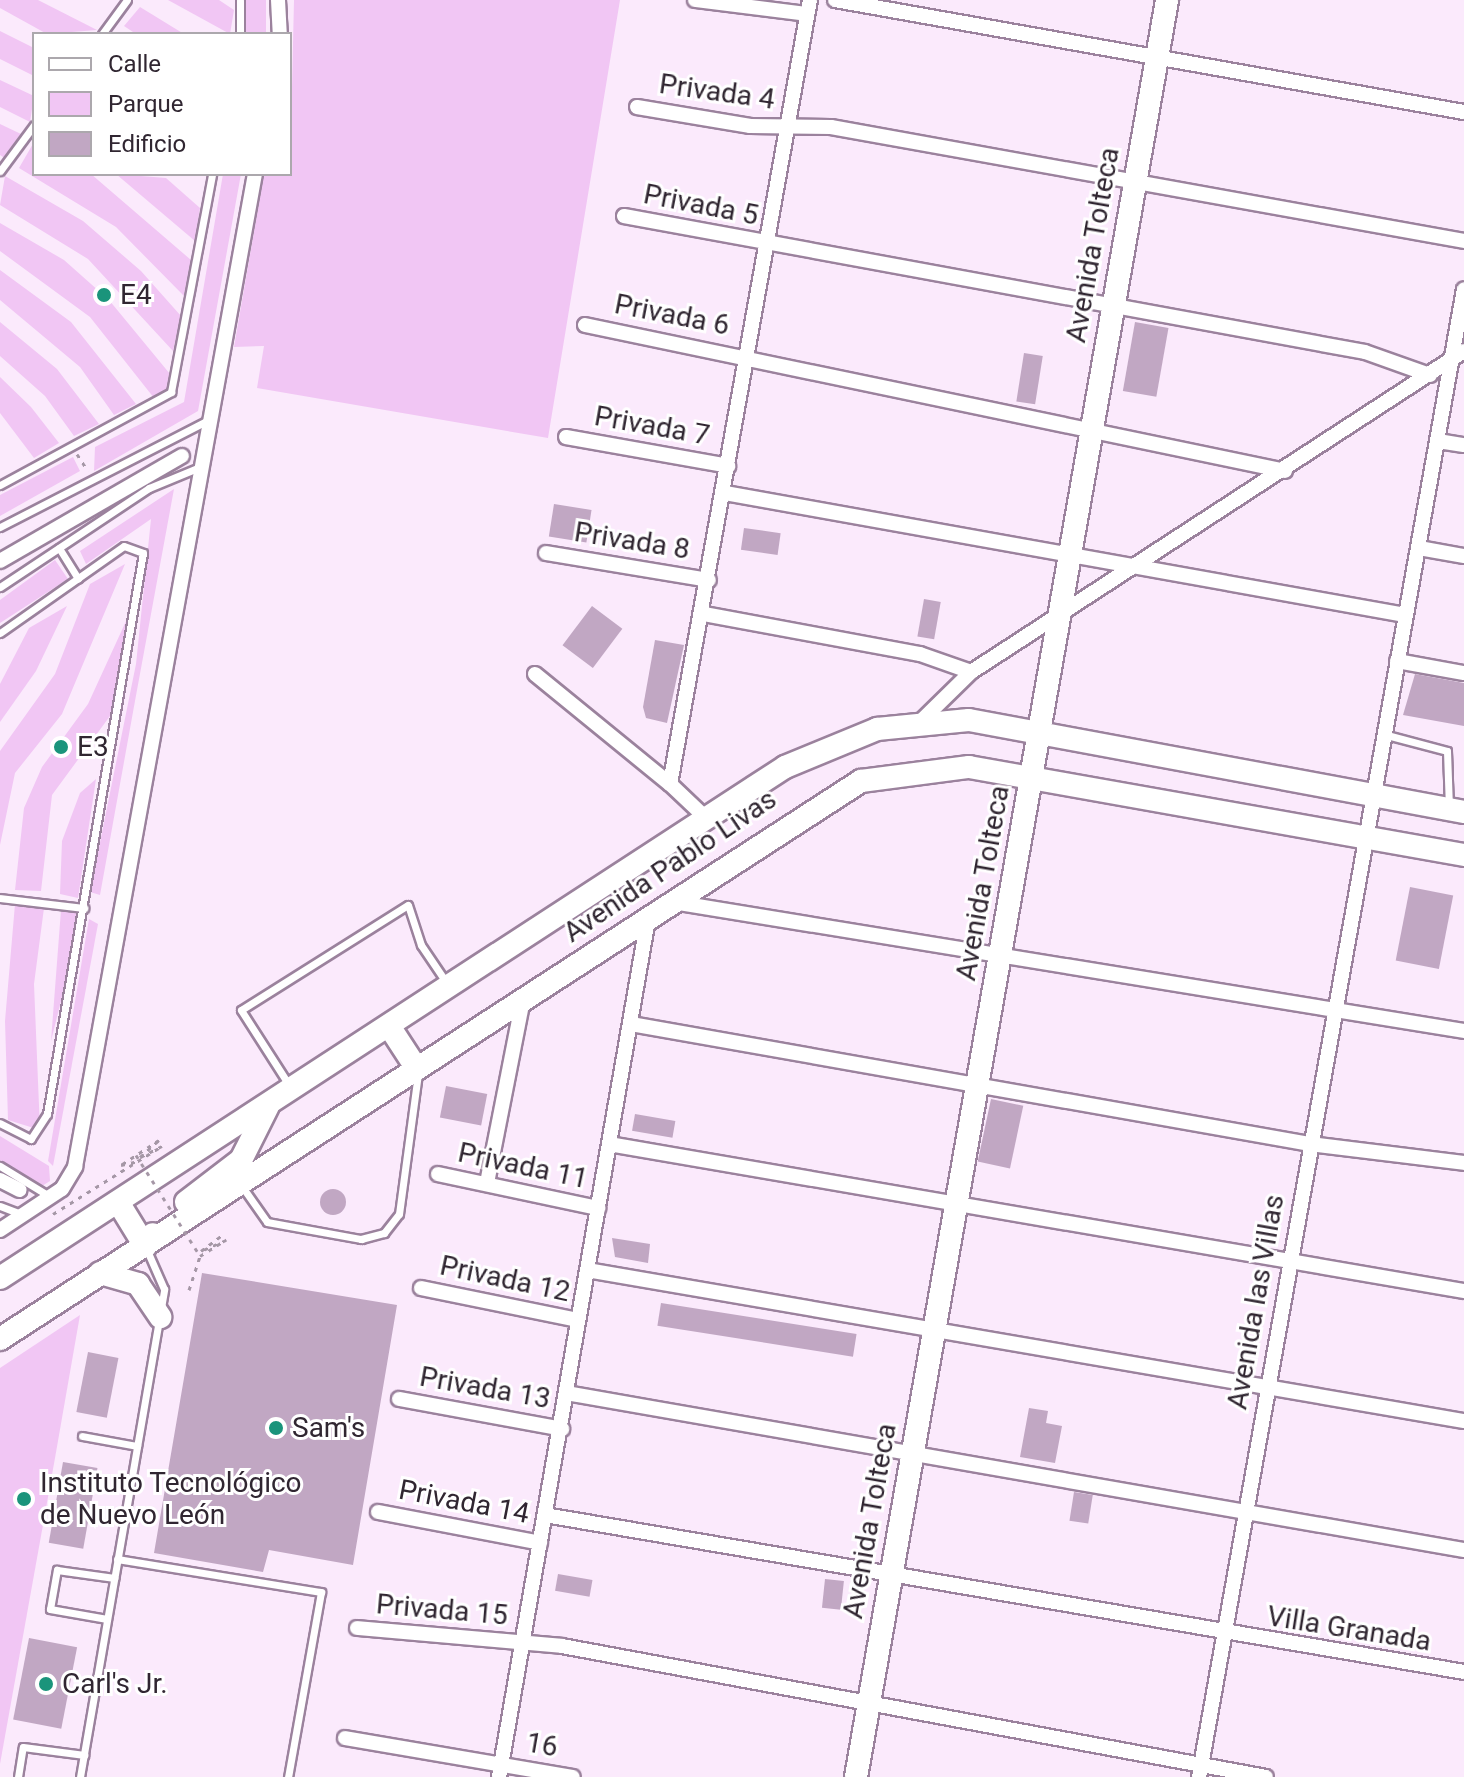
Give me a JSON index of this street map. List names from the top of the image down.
{
  "streets": {
    "main road": ["Avenida Tolteca", "Avenida Pablo Livas"],
    "street": [
      "Privada 4",
      "Privada 5",
      "Privada 6",
      "Privada 7",
      "Privada 8",
      "Privada 11",
      "Privada 12",
      "Avenida las Villas",
      "Privada 13",
      "Privada 14",
      "Privada 15",
      "Villa Granada",
      "16"
    ]
  },
  "crossings": [
    ["Privada 4", "Avenida Tolteca"],
    ["Privada 5", "Avenida Tolteca"],
    ["Avenida Tolteca", "Privada 6"],
    ["Avenida Tolteca", "Avenida Pablo Livas"],
    ["Avenida Tolteca", "Privada 15"],
    ["Avenida Tolteca", "Villa Granada"],
    ["Avenida Pablo Livas", "Avenida las Villas"],
    ["Avenida las Villas", "Privada 15"],
    ["Avenida las Villas", "Villa Granada"]
  ],
  "places": [
    "E4",
    "E3",
    "Sam's",
    "Instituto Tecnológico de Nuevo León",
    "Carl's Jr."
  ],
  "legend": ["Calle", "Parque", "Edificio"]
}
